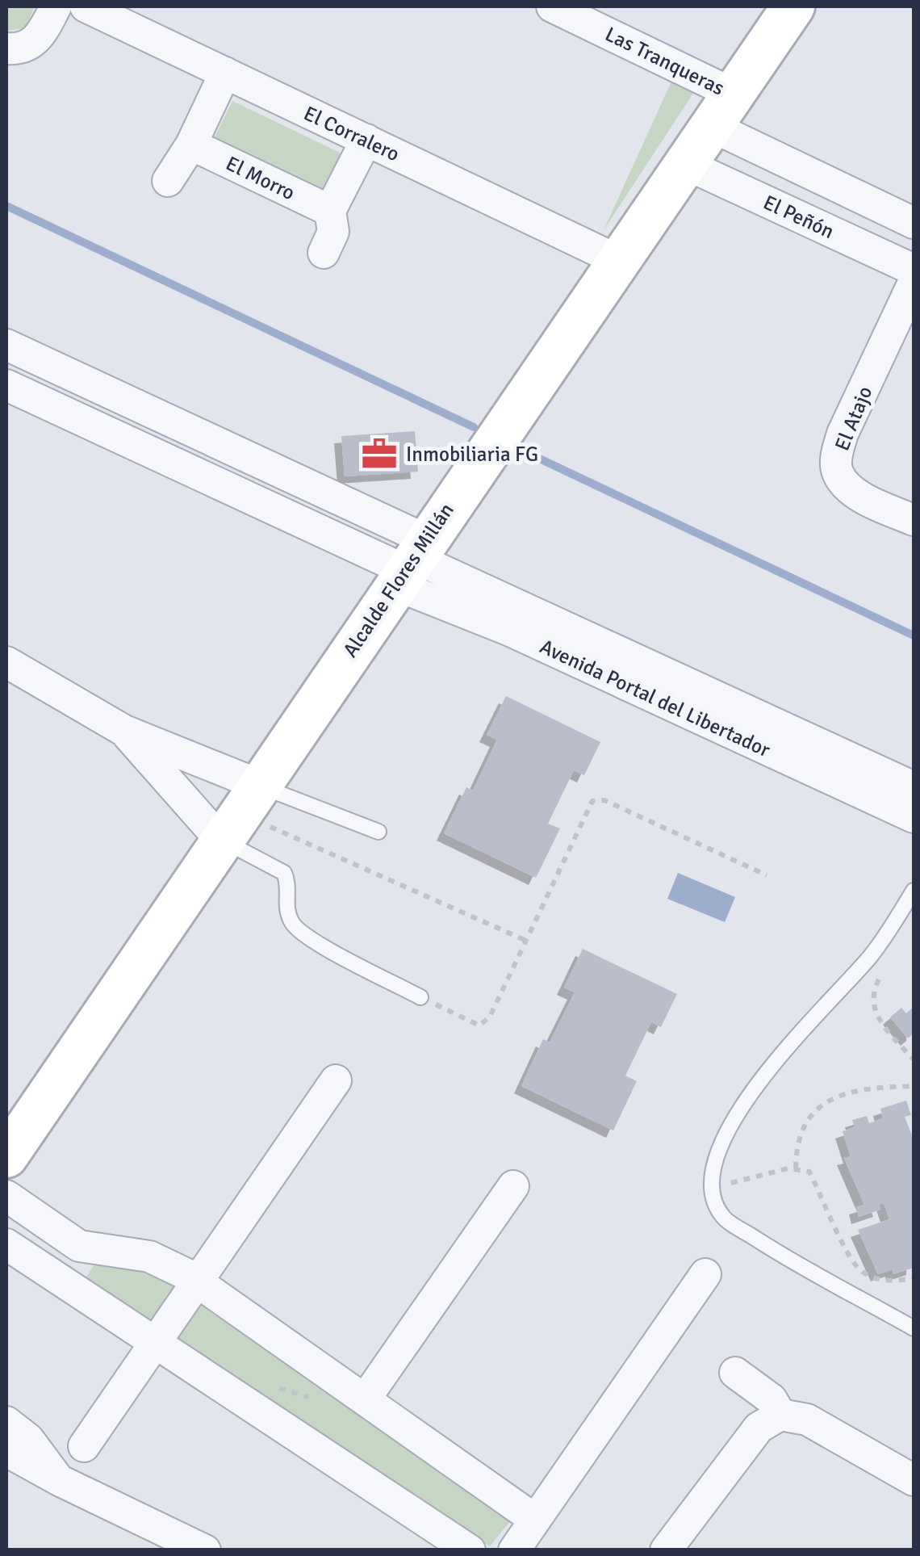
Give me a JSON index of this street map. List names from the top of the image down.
{
  "streets": {
    "street": [
      "Las Tranqueras",
      "El Corralero",
      "El Morro",
      "El Peñón",
      "El Atajo",
      "Alcalde Flores Millán",
      "Avenida Portal del Libertador"
    ]
  },
  "crossings": [
    ["Las Tranqueras", "Alcalde Flores Millán"],
    ["El Corralero", "Alcalde Flores Millán"],
    ["El Peñón", "Alcalde Flores Millán"],
    ["Alcalde Flores Millán", "Avenida Portal del Libertador"]
  ],
  "places": {
    "office": ["Inmobiliaria FG"]
  }
}
